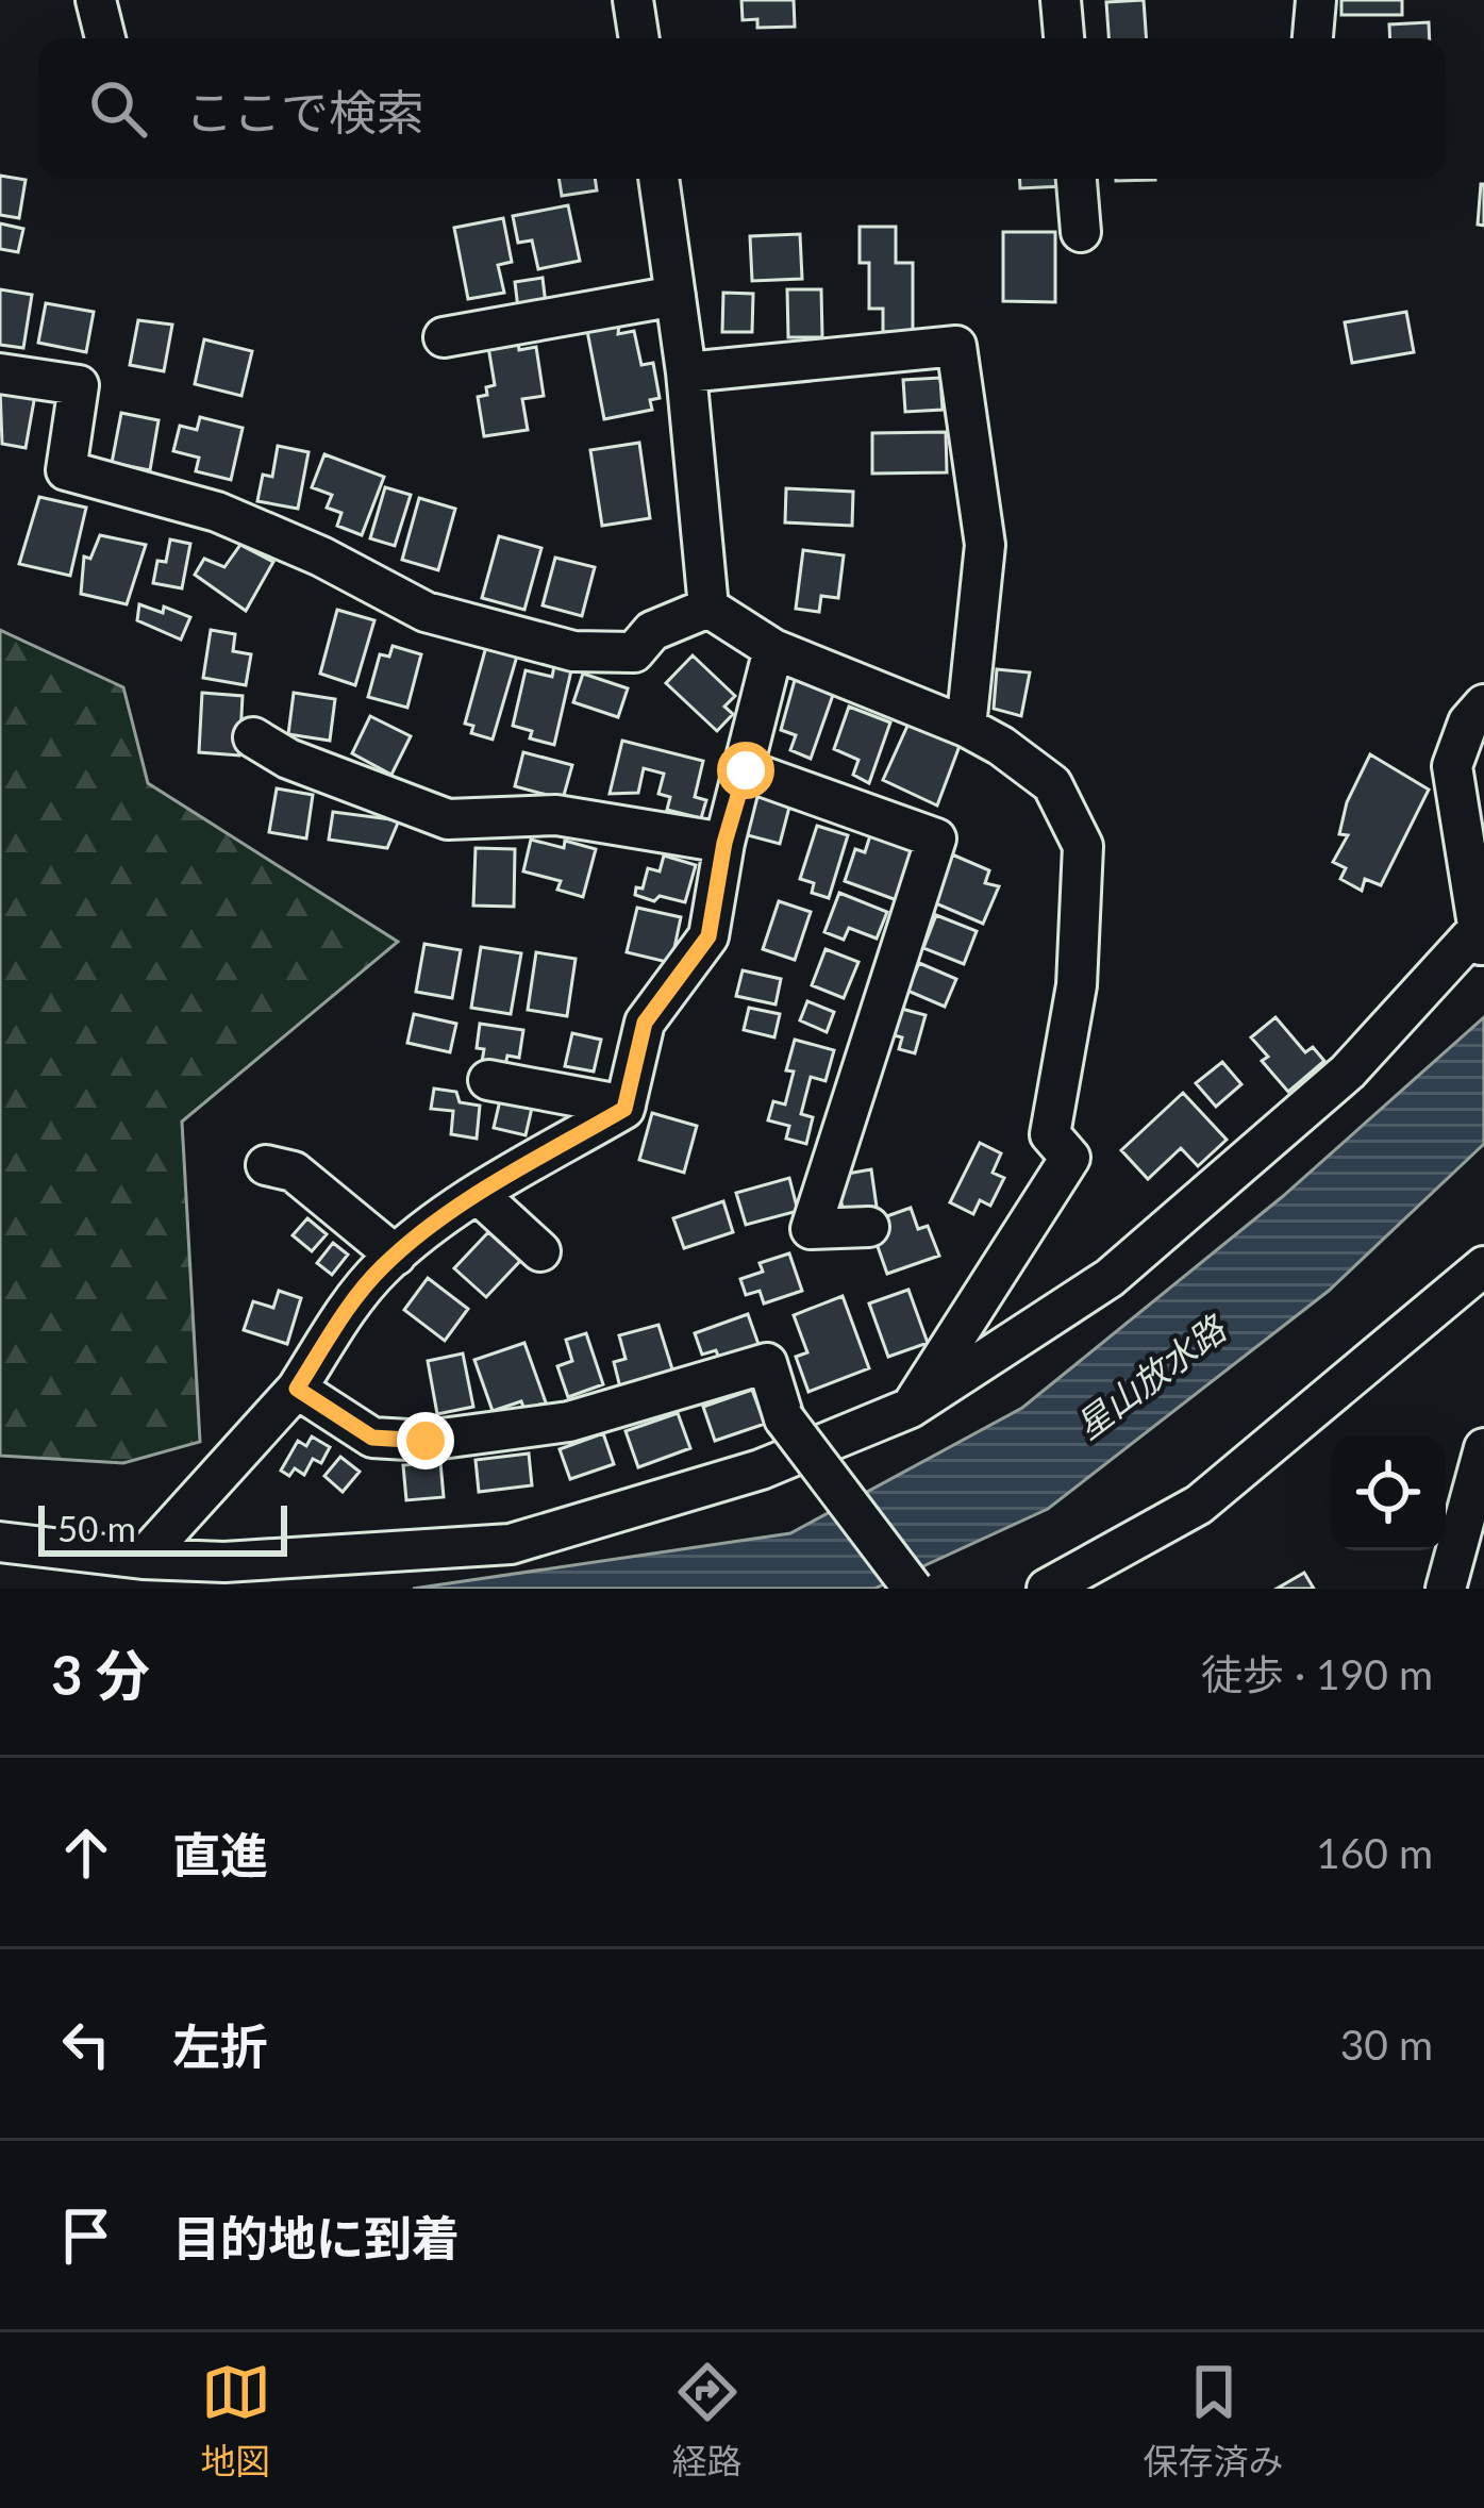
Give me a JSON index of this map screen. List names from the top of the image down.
{
  "water": ["星山放水路"],
  "scale_bar": "50 m",
  "page": {
    "search": "ここで検索",
    "scale": "50 m",
    "heading": ["3 分", "徒歩 · 190 m"],
    "list": [
      ["直進", "160 m"],
      ["左折", "30 m"],
      "目的地に到着"
    ],
    "nav": ["地図", "経路", "保存済み"]
  }
}
